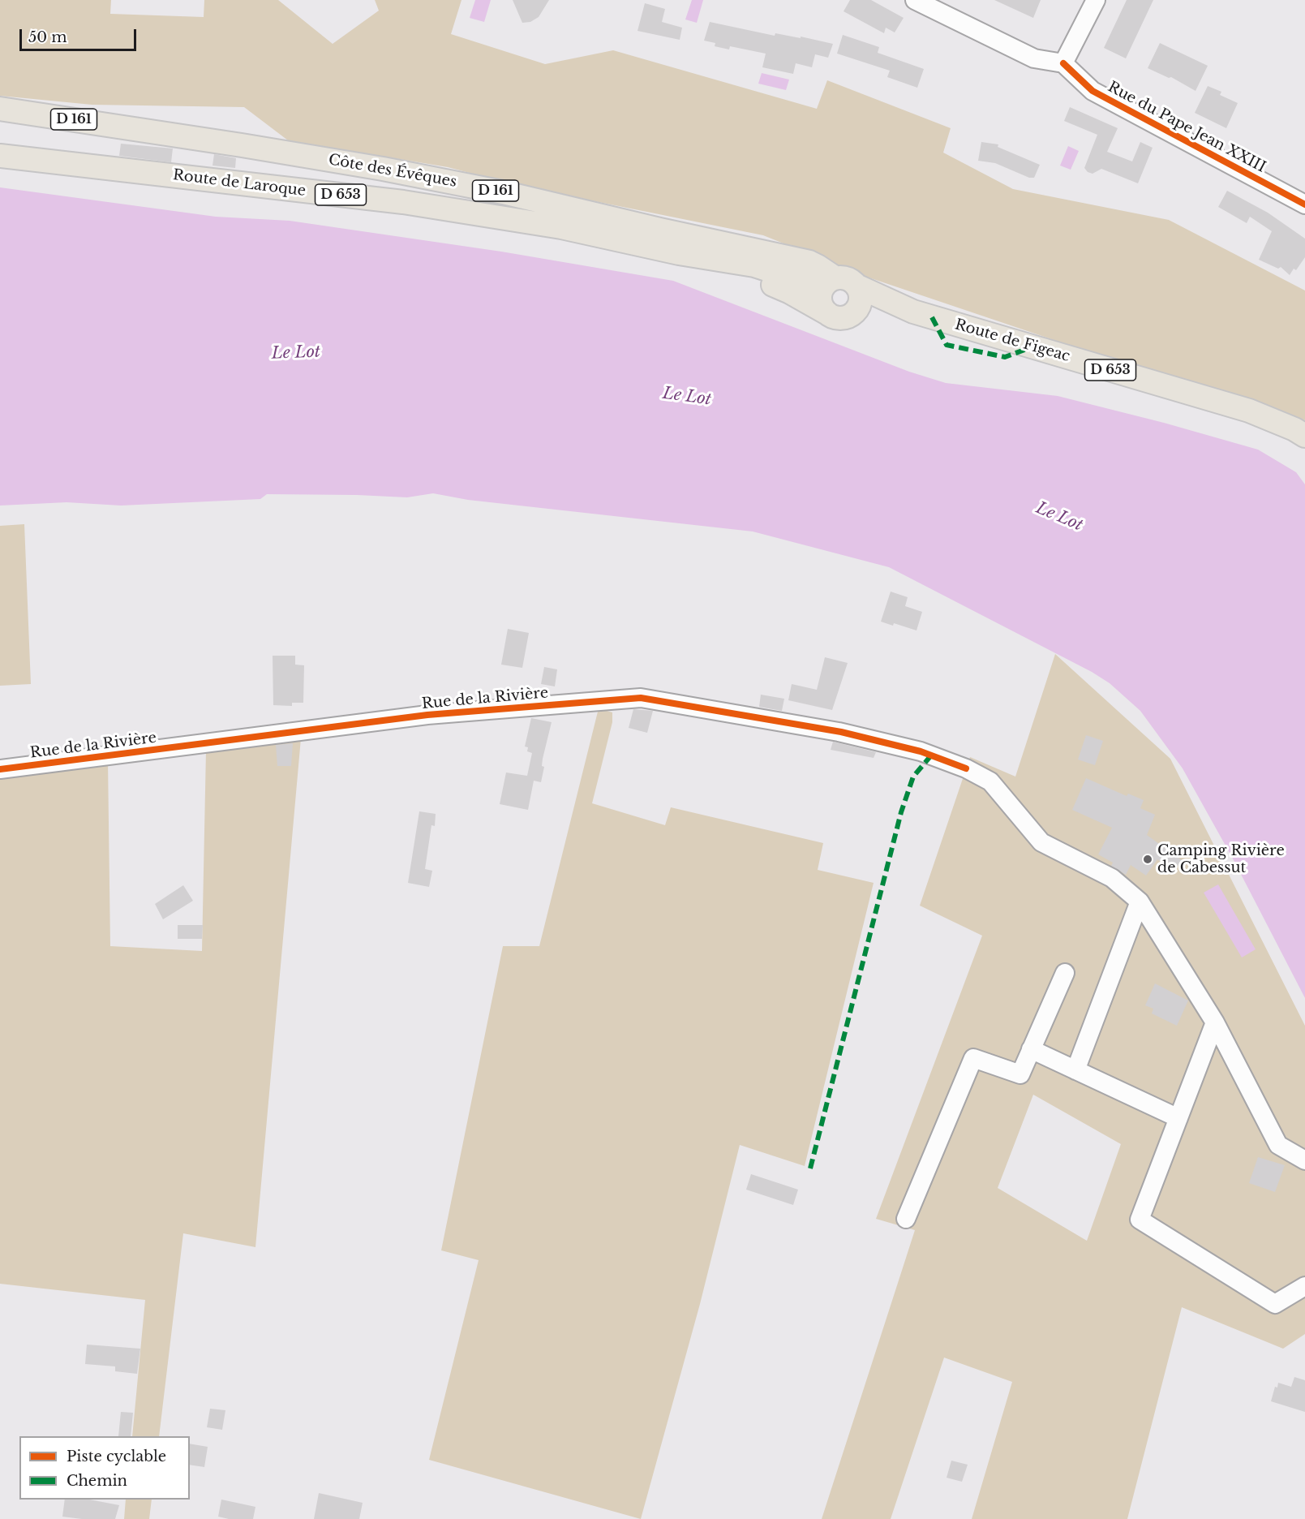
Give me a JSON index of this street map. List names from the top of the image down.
{
  "streets": {
    "main road": [
      "D 161",
      "Côte des Évêques",
      "Route de Laroque",
      "D 653",
      "Route de Figeac"
    ],
    "street": ["Rue du Pape Jean XXIII", "Rue de la Rivière"]
  },
  "crossings": [
    ["Côte des Évêques", "Route de Laroque"],
    ["Côte des Évêques", "Route de Figeac"],
    ["Route de Laroque", "Route de Figeac"]
  ],
  "water": ["Le Lot"],
  "places": ["Camping Rivière de Cabessut"],
  "legend": ["Piste cyclable", "Chemin"],
  "scale_bar": "50 m"
}
